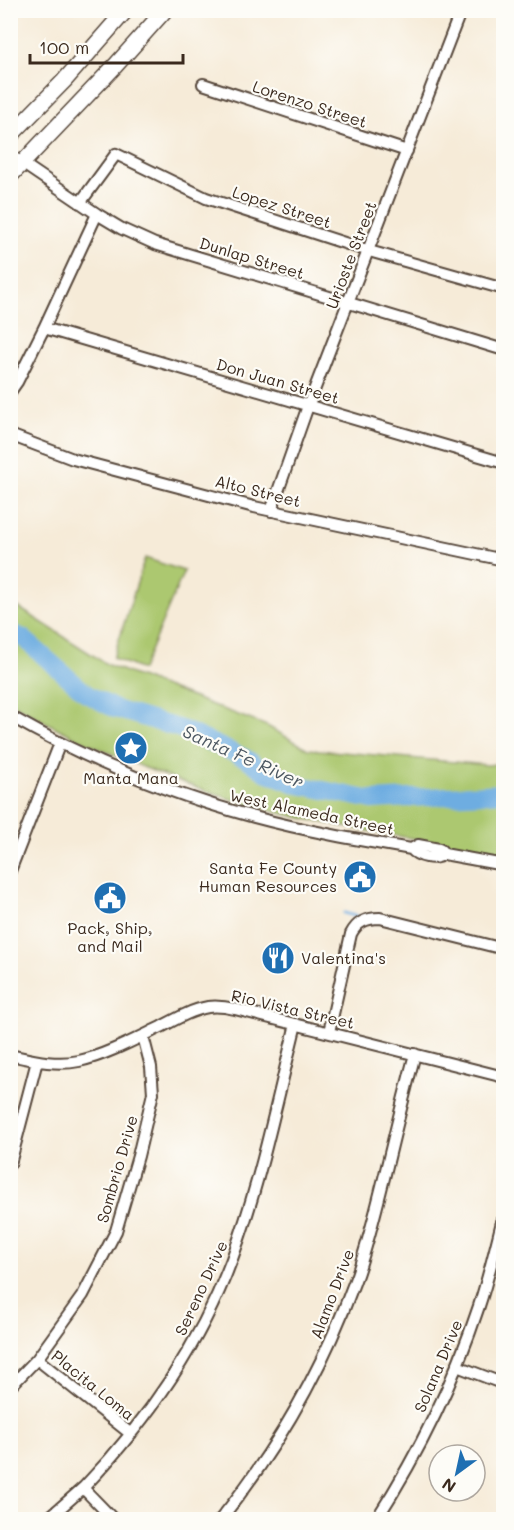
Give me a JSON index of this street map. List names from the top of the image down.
{
  "streets": {
    "street": [
      "Lorenzo Street",
      "Lopez Street",
      "Urioste Street",
      "Dunlap Street",
      "Don Juan Street",
      "Alto Street",
      "West Alameda Street",
      "Rio Vista Street",
      "Sombrio Drive",
      "Sereno Drive",
      "Alamo Drive",
      "Solana Drive",
      "Placita Loma"
    ]
  },
  "crossings": [
    ["Lorenzo Street", "Urioste Street"],
    ["Lopez Street", "Urioste Street"],
    ["Lopez Street", "Dunlap Street"],
    ["Urioste Street", "Dunlap Street"],
    ["Urioste Street", "Don Juan Street"],
    ["Urioste Street", "Alto Street"],
    ["Rio Vista Street", "Sombrio Drive"],
    ["Rio Vista Street", "Sereno Drive"],
    ["Rio Vista Street", "Alamo Drive"],
    ["Sombrio Drive", "Placita Loma"],
    ["Sereno Drive", "Placita Loma"]
  ],
  "water": ["Santa Fe River"],
  "places": {
    "place": ["Manta Mana"],
    "public building": ["Santa Fe County Human Resources", "Pack, Ship, and Mail"],
    "restaurant": ["Valentina's"]
  },
  "scale_bar": "100 m",
  "north": "bottom left"
}
